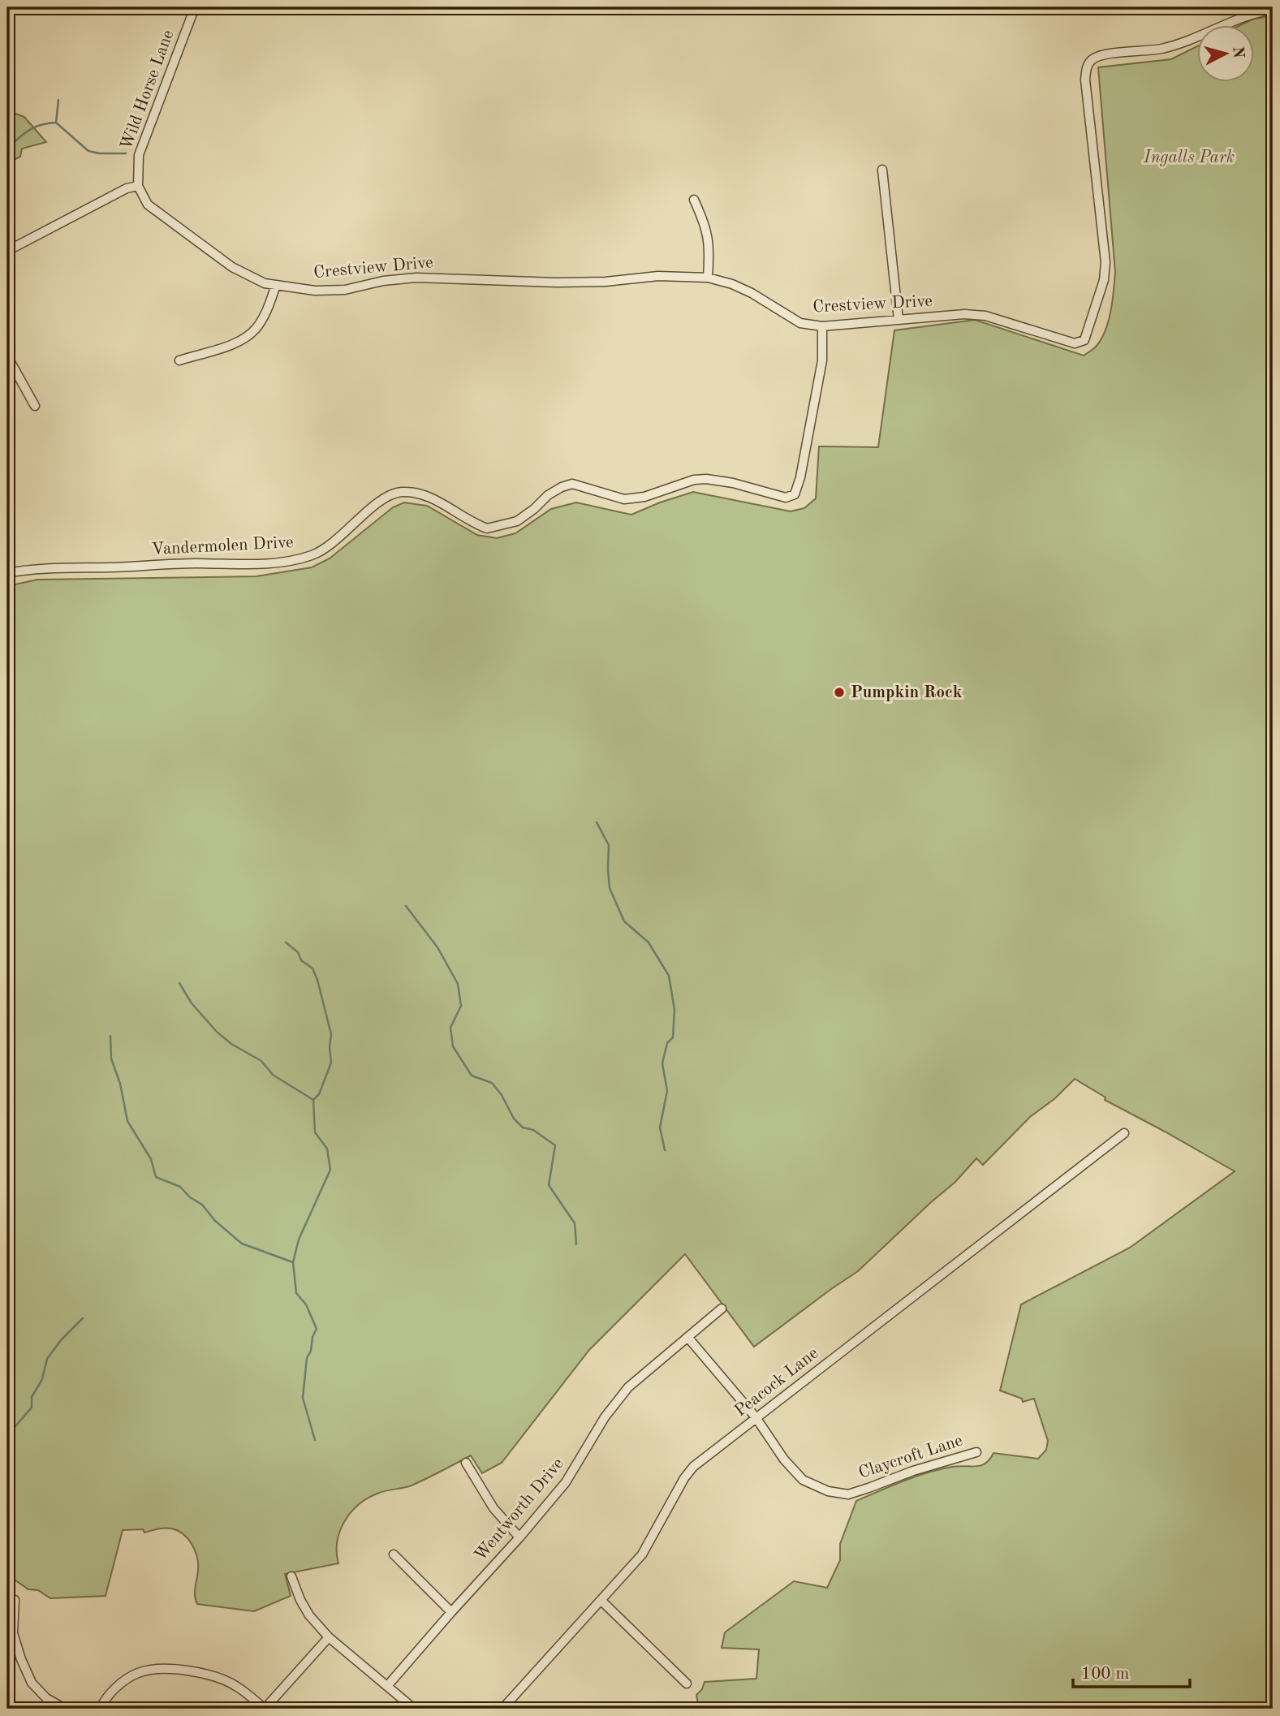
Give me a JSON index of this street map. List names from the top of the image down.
{
  "streets": {
    "street": [
      "Wild Horse Lane",
      "Crestview Drive",
      "Vandermolen Drive",
      "Peacock Lane",
      "Claycroft Lane",
      "Wentworth Drive"
    ]
  },
  "crossings": [
    ["Wild Horse Lane", "Crestview Drive"],
    ["Crestview Drive", "Vandermolen Drive"],
    ["Peacock Lane", "Claycroft Lane"],
    ["Claycroft Lane", "Wentworth Drive"]
  ],
  "parks": ["Ingalls Park"],
  "places": ["Pumpkin Rock"],
  "scale_bar": "100 m",
  "north": "right"
}
